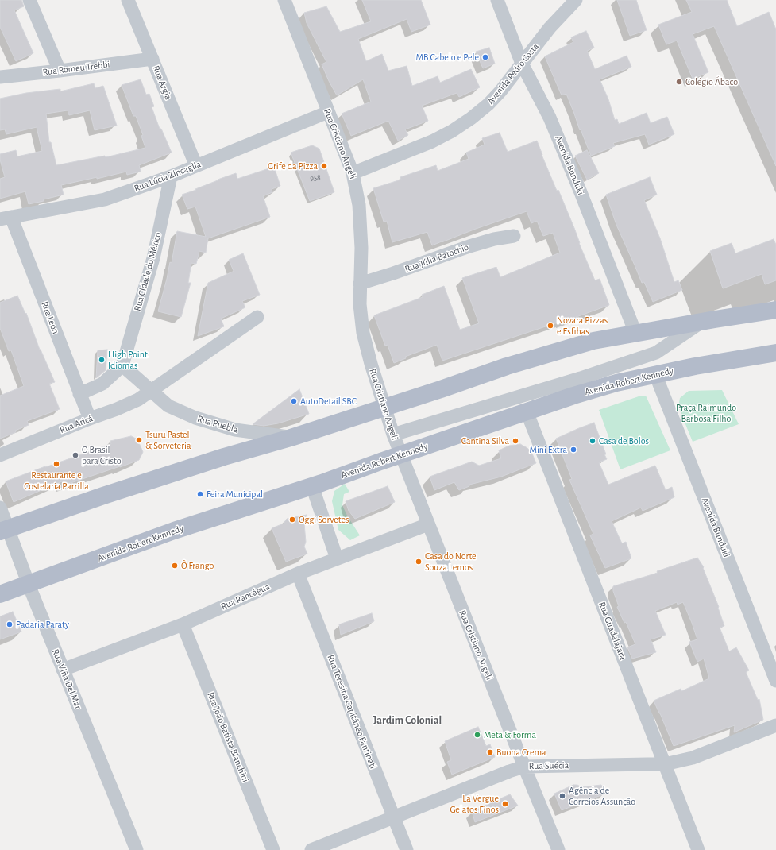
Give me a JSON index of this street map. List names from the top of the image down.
{
  "streets": {
    "main road": ["Avenida Robert Kennedy"],
    "street": [
      "Rua Romeu Trebbi",
      "Avenida Pedro Costa",
      "Rua Argia",
      "Rua Cristiano Angeli",
      "Avenida Bunduki",
      "Rua Lúcia Zincaglia",
      "Rua Júlia Batochio",
      "Rua Cidade do México",
      "Rua Leon",
      "Rua Aricá",
      "Rua Puebla",
      "Rua Rancágua",
      "Rua Guadalajara",
      "Rua Viña Del Mar",
      "Rua Teresina Capitâneo Fantinati",
      "Rua João Batista Bianchini",
      "Rua Suécia"
    ]
  },
  "crossings": [
    ["Rua Romeu Trebbi", "Rua Argia"],
    ["Avenida Pedro Costa", "Rua Cristiano Angeli"],
    ["Avenida Pedro Costa", "Avenida Bunduki"],
    ["Rua Argia", "Rua Lúcia Zincaglia"],
    ["Rua Cristiano Angeli", "Rua Lúcia Zincaglia"],
    ["Rua Cristiano Angeli", "Rua Júlia Batochio"],
    ["Rua Cristiano Angeli", "Avenida Robert Kennedy"],
    ["Rua Cristiano Angeli", "Rua Rancágua"],
    ["Rua Cristiano Angeli", "Rua Suécia"],
    ["Avenida Bunduki", "Avenida Robert Kennedy"],
    ["Rua Lúcia Zincaglia", "Rua Cidade do México"],
    ["Rua Lúcia Zincaglia", "Rua Leon"],
    ["Rua Leon", "Rua Aricá"],
    ["Avenida Robert Kennedy", "Rua Puebla"],
    ["Avenida Robert Kennedy", "Rua Guadalajara"],
    ["Avenida Robert Kennedy", "Rua Viña Del Mar"],
    ["Rua Aricá", "Rua Puebla"],
    ["Rua Rancágua", "Rua Viña Del Mar"],
    ["Rua Rancágua", "Rua Teresina Capitâneo Fantinati"],
    ["Rua Rancágua", "Rua João Batista Bianchini"],
    ["Rua Guadalajara", "Rua Suécia"],
    ["Rua Teresina Capitâneo Fantinati", "Rua Suécia"]
  ],
  "districts": ["Jardim Colonial"],
  "parks": ["Praça Raimundo Barbosa Filho"],
  "places": [
    "MB Cabelo e Pele",
    "Colégio Ábaco",
    "Grife da Pizza",
    "Novara Pizzas e Esfihas",
    "High Point Idiomas",
    "AutoDetail SBC",
    "Tsuru Pastel & Sorveteria",
    "Cantina Silva",
    "Casa de Bolos",
    "Mini Extra",
    "O Brasil para Cristo",
    "Restaurante e Costelaria Parrilla",
    "Feira Municipal",
    "Oggi Sorvetes",
    "Casa do Norte Souza Lemos",
    "Ô Frango",
    "Padaria Paraty",
    "Meta & Forma",
    "Buona Crema",
    "Agência de Correios Assunção",
    "La Vergue Gelatos Finos"
  ],
  "house_numbers": ["958"]
}
